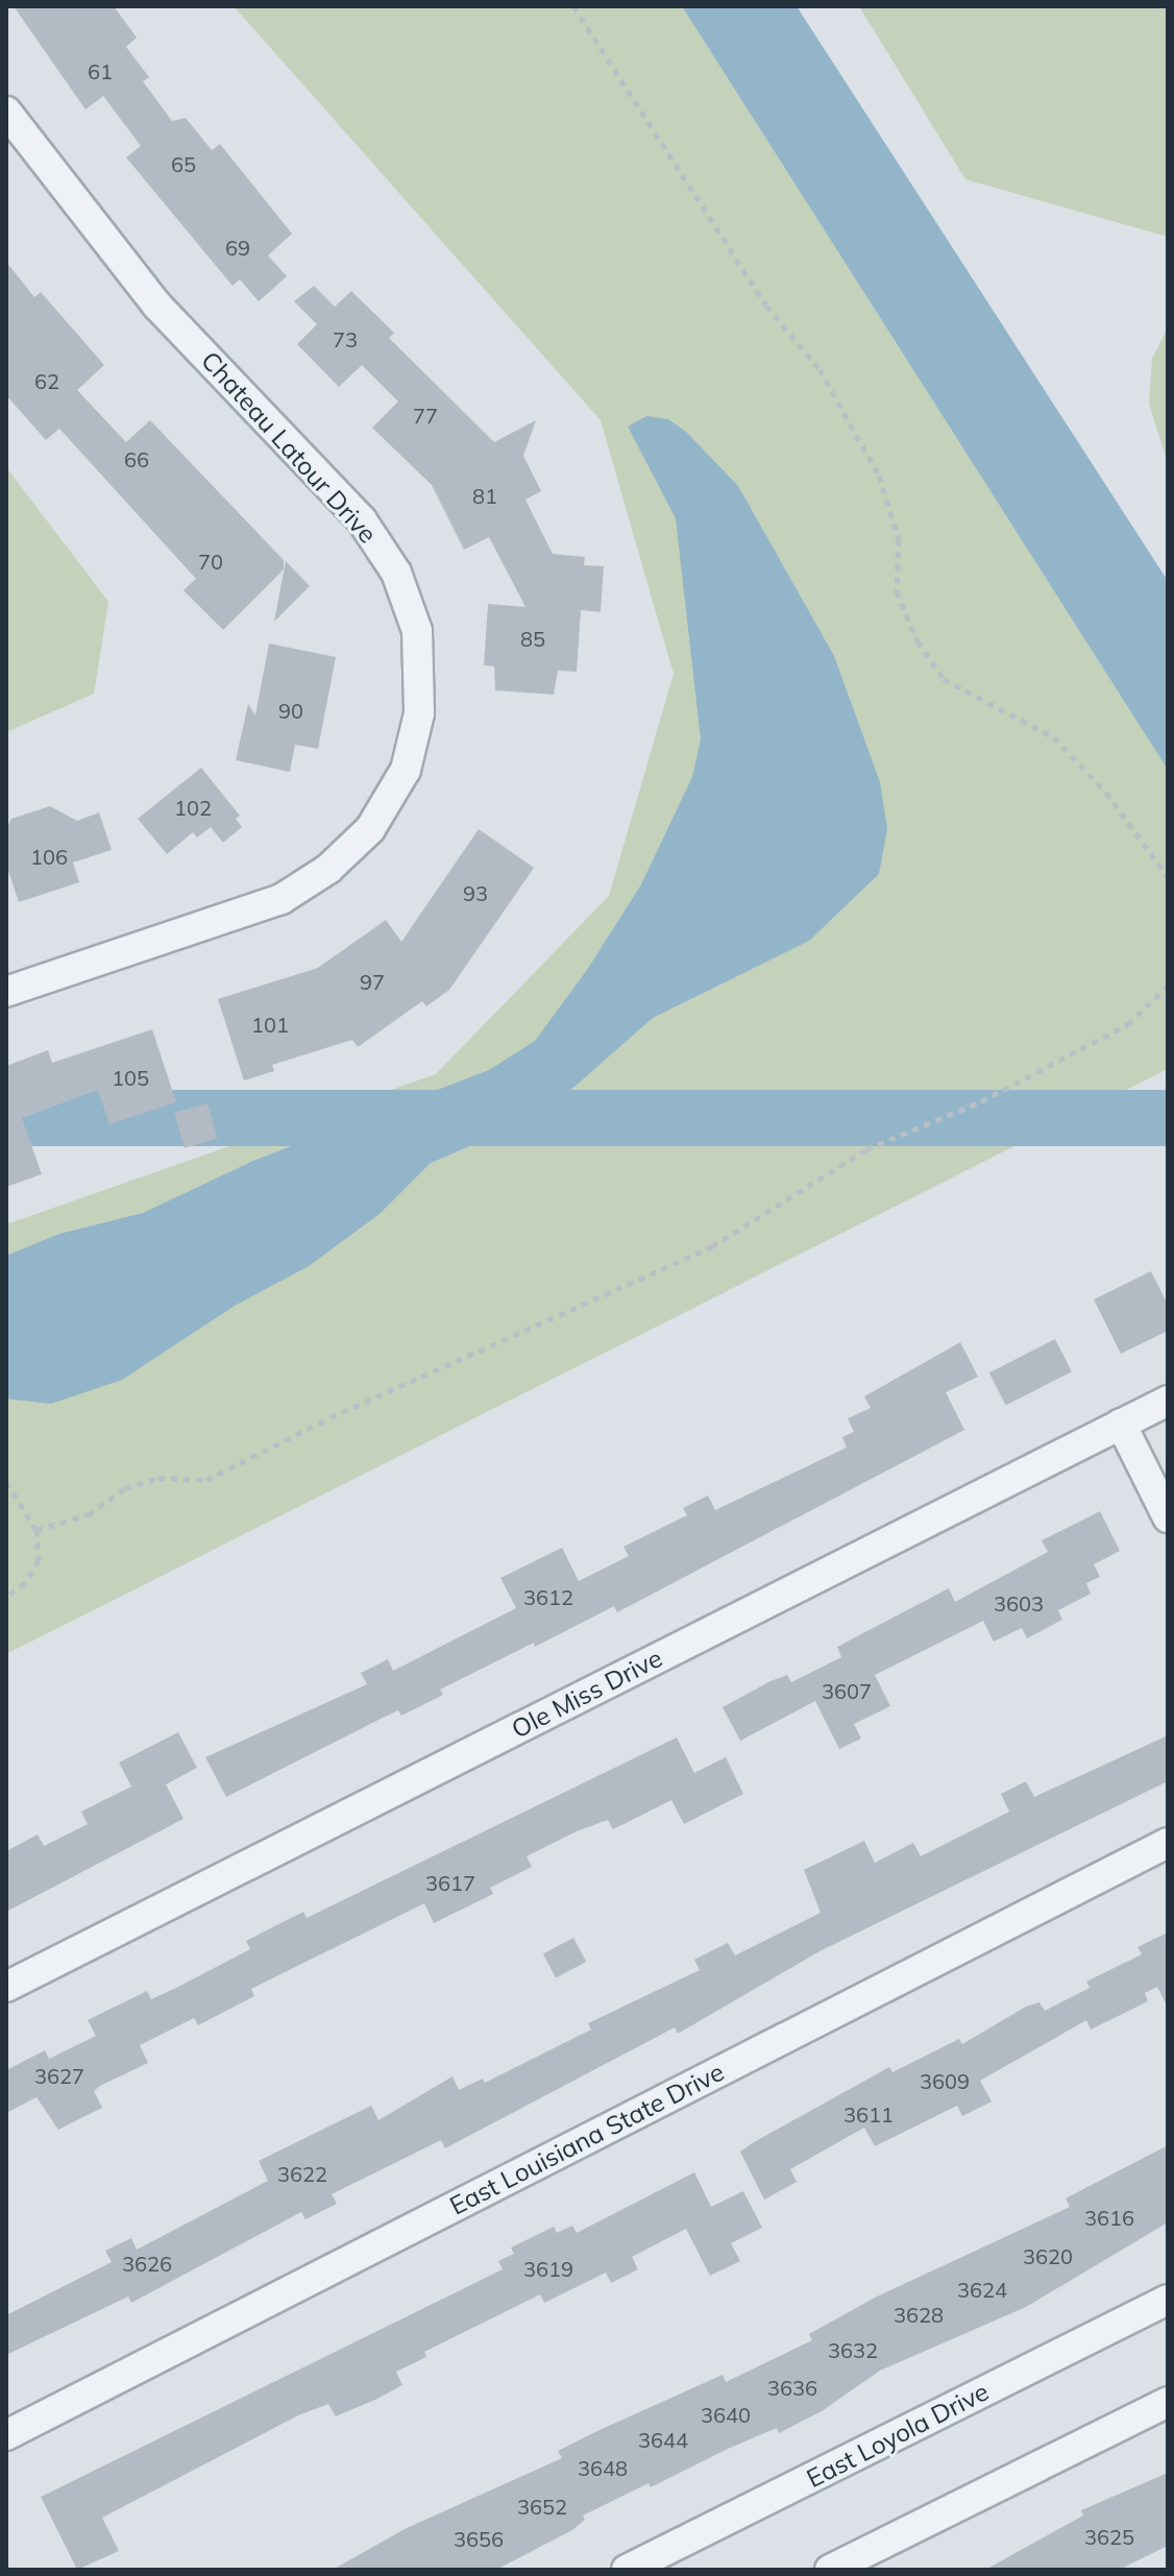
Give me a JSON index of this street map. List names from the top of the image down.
{
  "streets": {
    "street": [
      "Chateau Latour Drive",
      "Ole Miss Drive",
      "East Louisiana State Drive",
      "East Loyola Drive"
    ]
  },
  "house_numbers": [
    "61",
    "65",
    "69",
    "73",
    "62",
    "77",
    "66",
    "81",
    "70",
    "85",
    "90",
    "102",
    "106",
    "93",
    "97",
    "101",
    "105",
    "3612",
    "3603",
    "3607",
    "3617",
    "3627",
    "3609",
    "3611",
    "3622",
    "3616",
    "3620",
    "3626",
    "3619",
    "3624",
    "3628",
    "3632",
    "3636",
    "3640",
    "3644",
    "3648",
    "3652",
    "3625",
    "3656"
  ]
}
